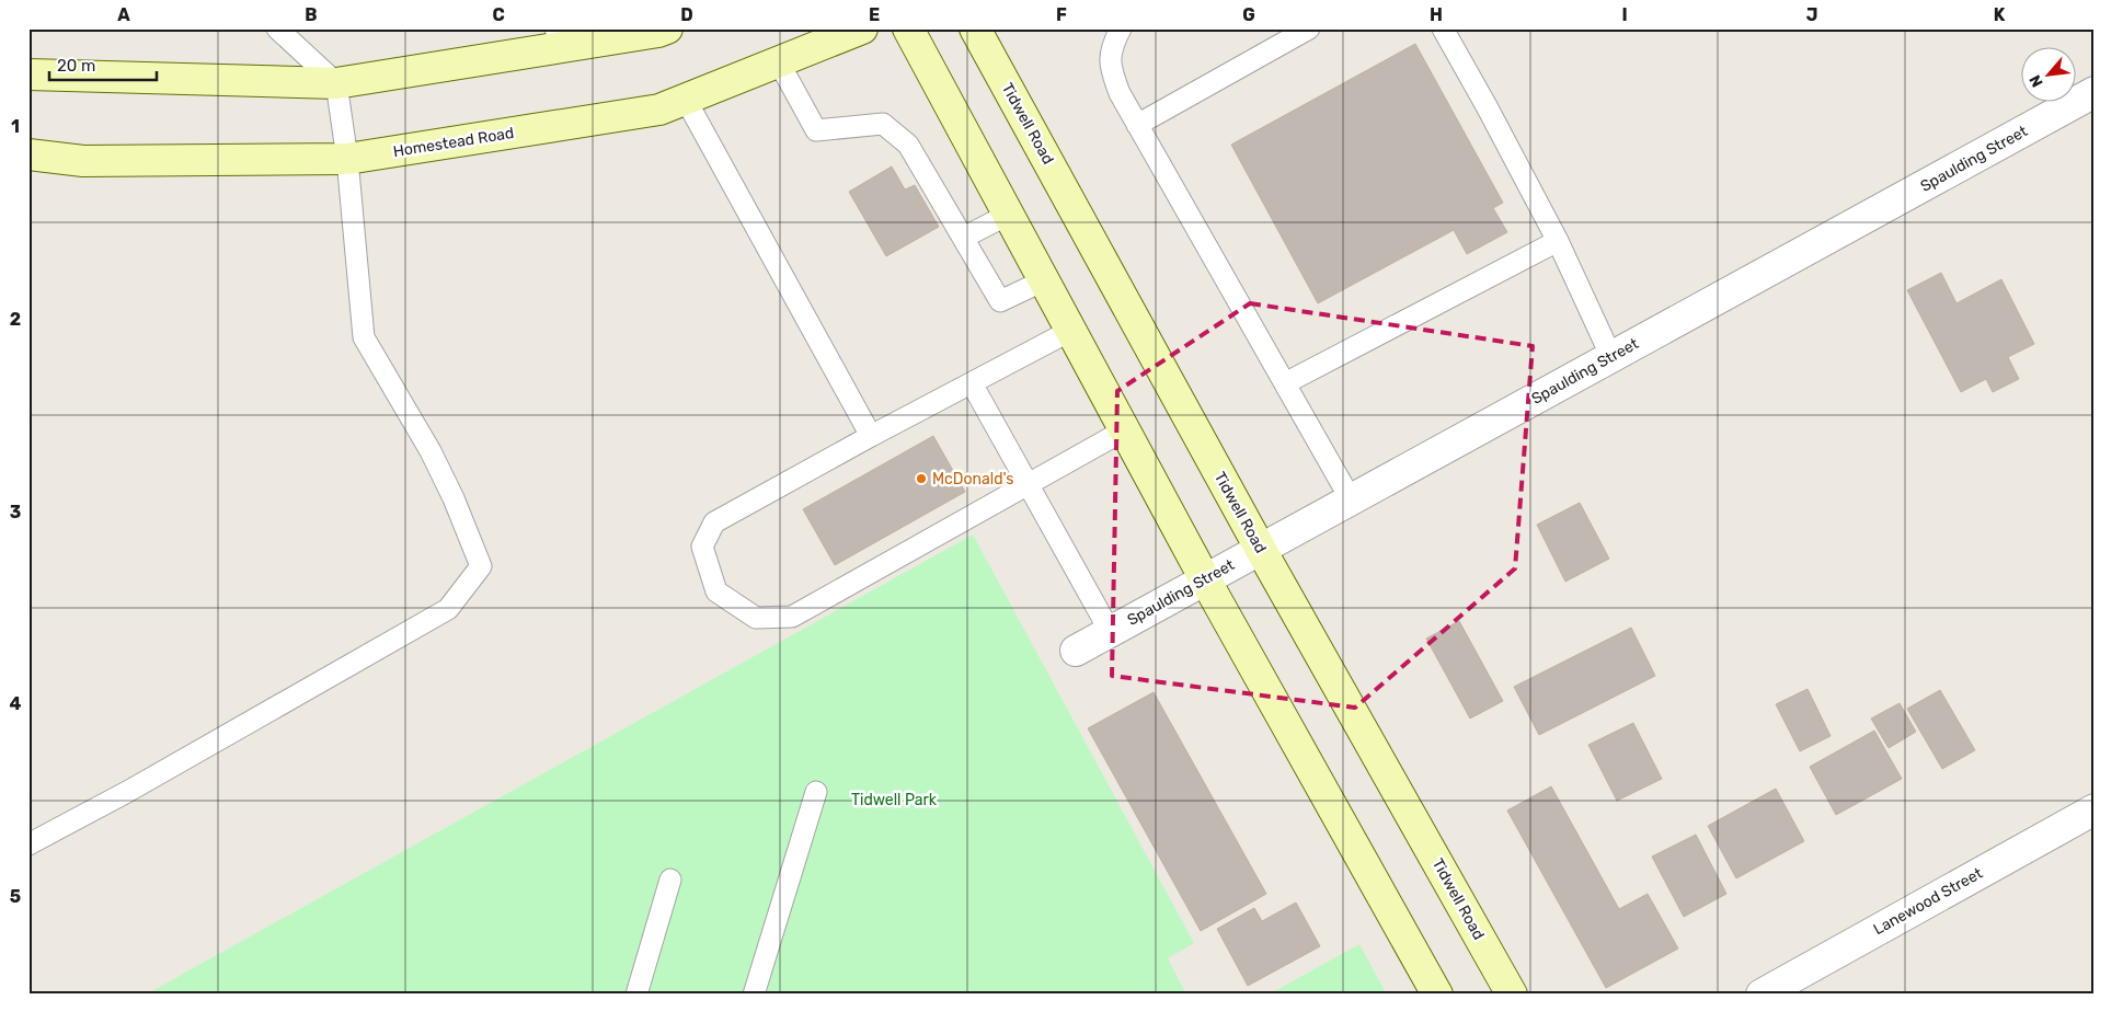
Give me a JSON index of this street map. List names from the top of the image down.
{
  "streets": {
    "main road": ["Tidwell Road", "Homestead Road"],
    "street": ["Spaulding Street", "Lanewood Street"]
  },
  "crossings": [
    ["Tidwell Road", "Spaulding Street"]
  ],
  "parks": ["Tidwell Park"],
  "places": ["McDonald's"],
  "scale_bar": "20 m",
  "north": "bottom left",
  "grid": {
    "columns": [
      "A",
      "B",
      "C",
      "D",
      "E",
      "F",
      "G",
      "H",
      "I",
      "J",
      "K"
    ],
    "rows": [
      "1",
      "2",
      "3",
      "4",
      "5"
    ]
  }
}
